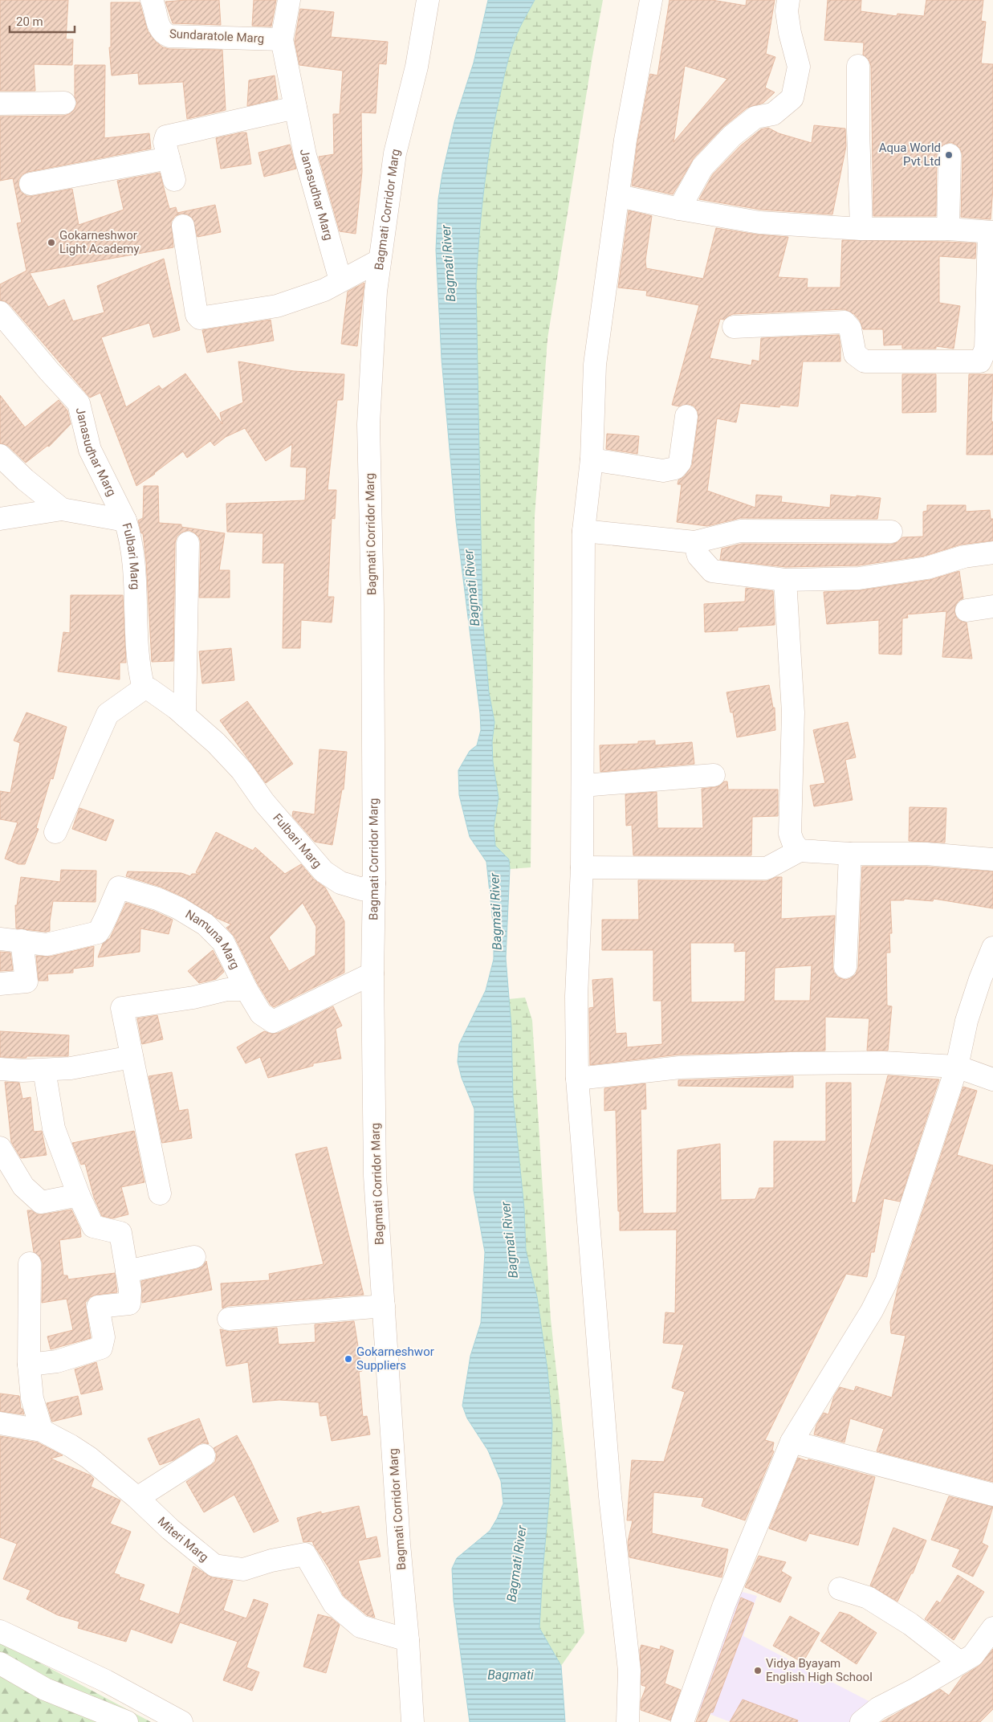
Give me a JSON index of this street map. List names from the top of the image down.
{
  "streets": {
    "street": [
      "Sundaratole Marg",
      "Janasudhar Marg",
      "Bagmati Corridor Marg",
      "Fulbari Marg",
      "Namuna Marg",
      "Miteri Marg"
    ]
  },
  "crossings": [
    ["Sundaratole Marg", "Janasudhar Marg"],
    ["Janasudhar Marg", "Fulbari Marg"],
    ["Bagmati Corridor Marg", "Fulbari Marg"],
    ["Bagmati Corridor Marg", "Miteri Marg"]
  ],
  "water": ["Bagmati River", "Bagmati"],
  "places": [
    "Aqua World Pvt Ltd",
    "Gokarneshwor Light Academy",
    "Gokarneshwor Suppliers",
    "Vidya Byayam English High School"
  ],
  "scale_bar": "20 m"
}
